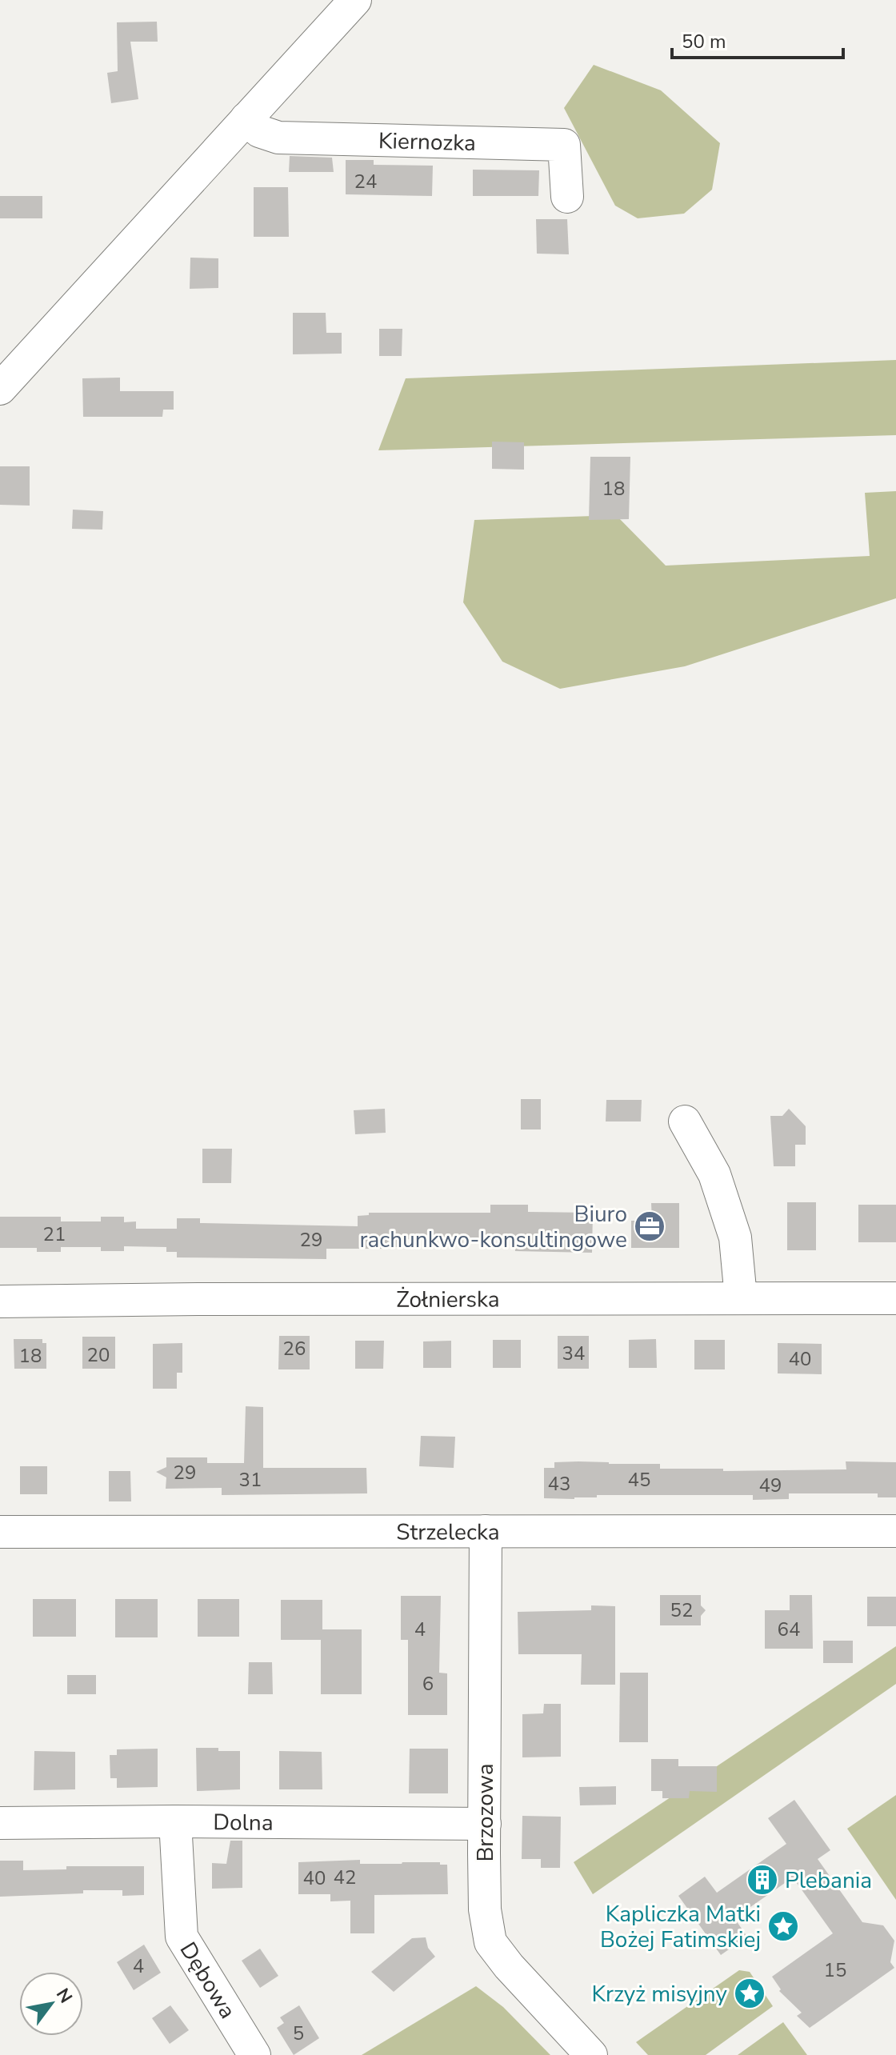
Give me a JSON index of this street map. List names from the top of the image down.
{
  "streets": {
    "street": [
      "Kiernozka",
      "Żołnierska",
      "Strzelecka",
      "Brzozowa",
      "Dolna",
      "Dębowa"
    ]
  },
  "crossings": [
    ["Strzelecka", "Brzozowa"],
    ["Brzozowa", "Dolna"],
    ["Dolna", "Dębowa"]
  ],
  "places": {
    "office": ["Biuro rachunkwo-konsultingowe"],
    "building": ["Plebania"],
    "place": ["Kapliczka Matki Bożej Fatimskiej", "Krzyż misyjny"]
  },
  "house_numbers": [
    "24",
    "18",
    "21",
    "29",
    "26",
    "34",
    "20",
    "18",
    "40",
    "29",
    "31",
    "45",
    "43",
    "49",
    "52",
    "4",
    "64",
    "6",
    "42",
    "40",
    "4",
    "15",
    "5"
  ],
  "scale_bar": "50 m",
  "north": "top right"
}
